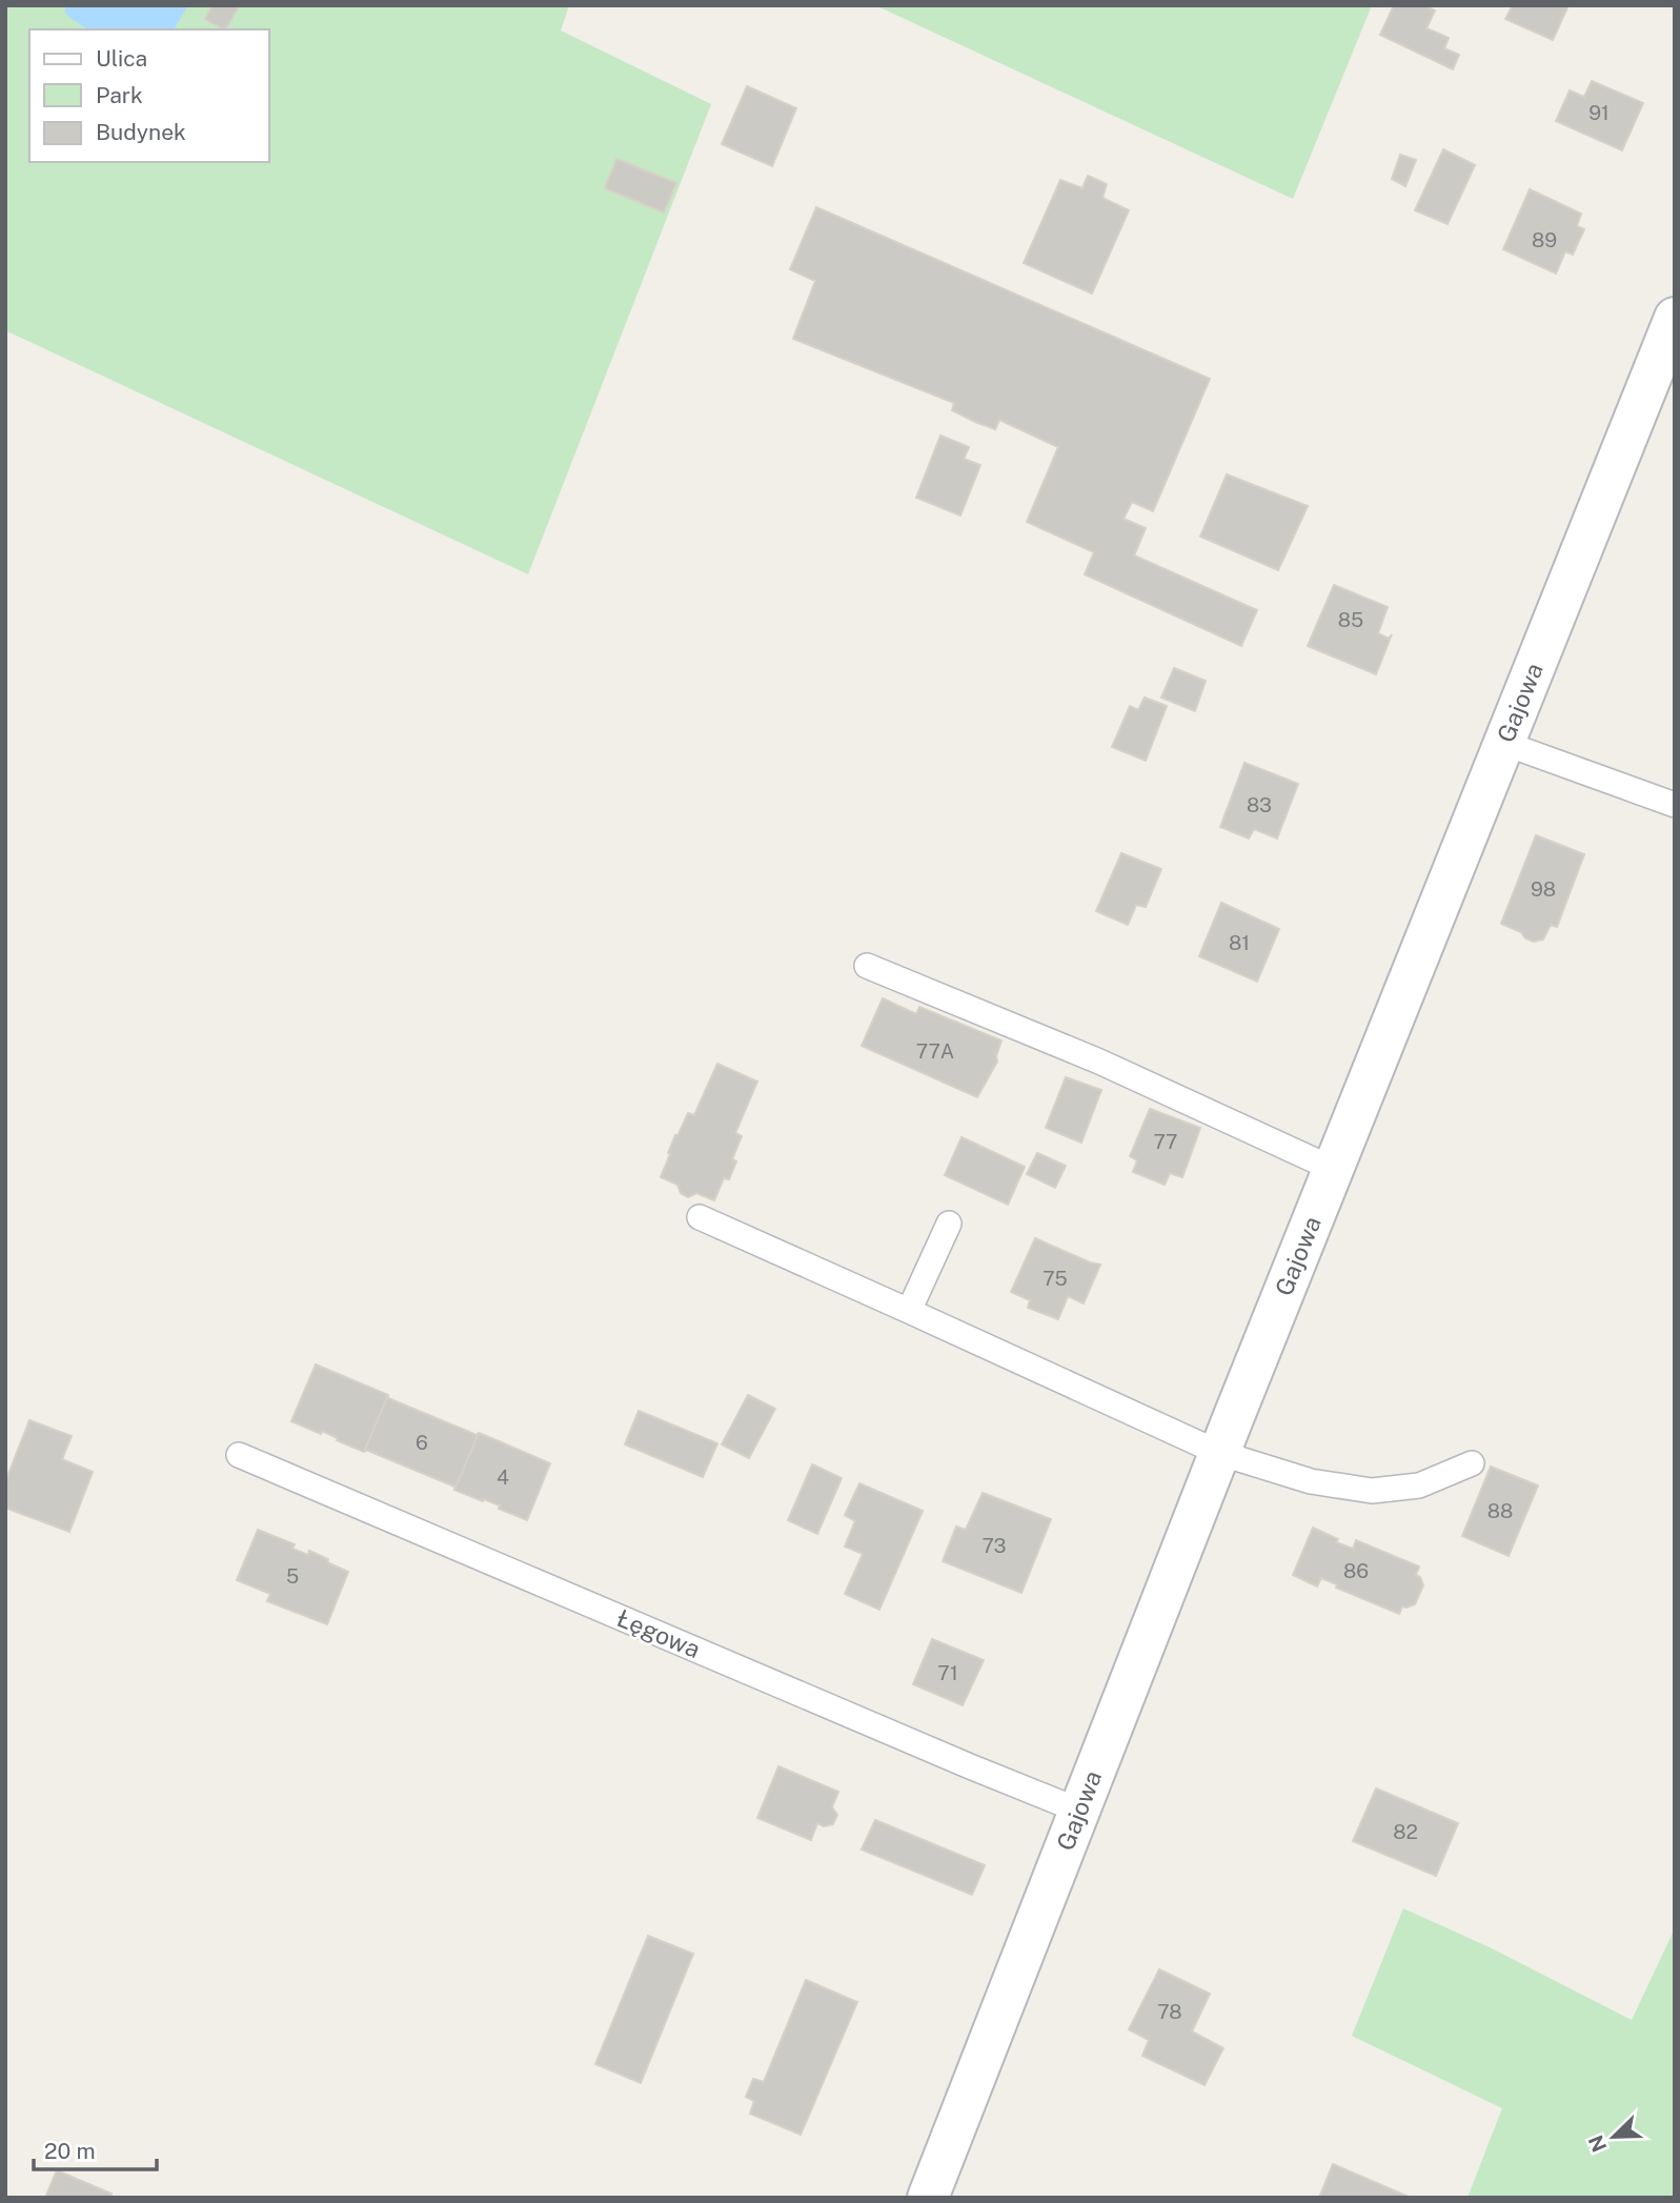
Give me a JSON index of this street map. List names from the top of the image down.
{
  "streets": {
    "street": ["Gajowa"],
    "lane": ["Łęgowa"]
  },
  "crossings": [
    ["Gajowa", "Łęgowa"]
  ],
  "house_numbers": [
    "91",
    "89",
    "85",
    "83",
    "98",
    "81",
    "77A",
    "77",
    "75",
    "6",
    "4",
    "88",
    "73",
    "86",
    "5",
    "71",
    "82",
    "78"
  ],
  "legend": ["Ulica", "Park", "Budynek"],
  "scale_bar": "20 m",
  "north": "bottom left"
}
